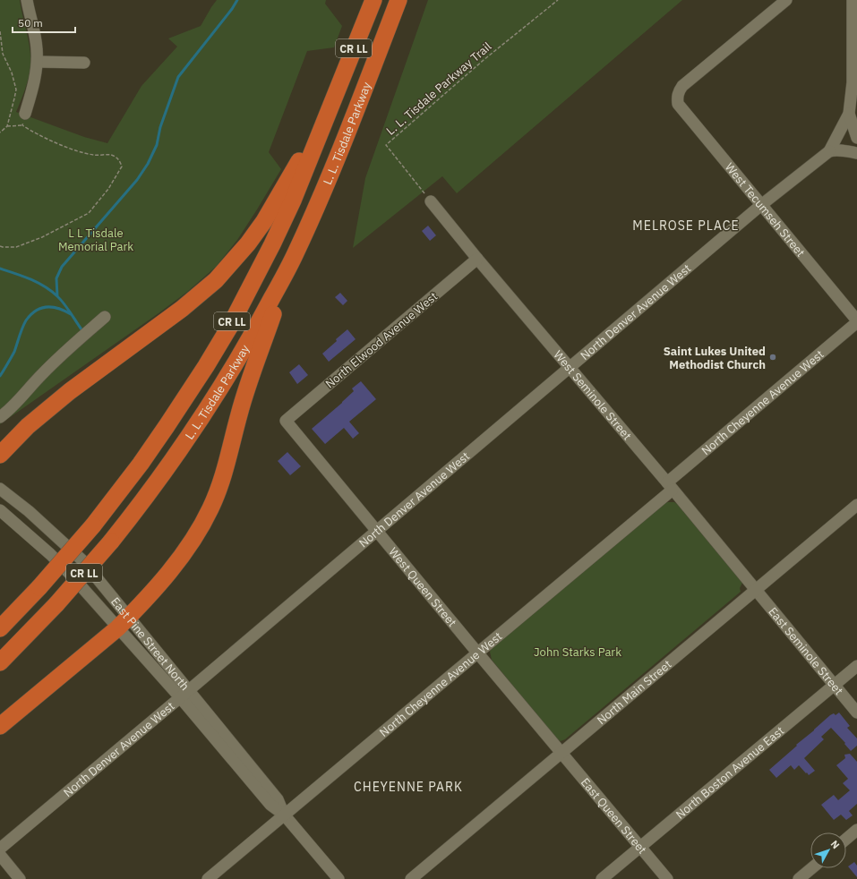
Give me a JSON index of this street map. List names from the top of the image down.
{
  "streets": {
    "highway": ["CR LL", "L. L. Tisdale Parkway"],
    "street": [
      "West Tecumseh Street",
      "North Denver Avenue West",
      "North Elwood Avenue West",
      "West Seminole Street",
      "North Cheyenne Avenue West",
      "West Queen Street",
      "East Pine Street North",
      "East Seminole Street",
      "North Main Street",
      "North Boston Avenue East",
      "East Queen Street"
    ],
    "path": ["L. L. Tisdale Parkway Trail"]
  },
  "crossings": [
    ["L. L. Tisdale Parkway Trail", "West Seminole Street"],
    ["West Tecumseh Street", "North Denver Avenue West"],
    ["West Tecumseh Street", "North Cheyenne Avenue West"],
    ["North Denver Avenue West", "West Seminole Street"],
    ["North Denver Avenue West", "West Queen Street"],
    ["North Denver Avenue West", "East Pine Street North"],
    ["North Elwood Avenue West", "West Seminole Street"],
    ["North Elwood Avenue West", "West Queen Street"],
    ["West Seminole Street", "North Cheyenne Avenue West"],
    ["West Seminole Street", "East Seminole Street"],
    ["West Seminole Street", "North Main Street"],
    ["North Cheyenne Avenue West", "West Queen Street"],
    ["North Cheyenne Avenue West", "East Pine Street North"],
    ["West Queen Street", "North Main Street"],
    ["West Queen Street", "East Queen Street"],
    ["East Seminole Street", "North Main Street"],
    ["East Seminole Street", "North Boston Avenue East"],
    ["North Main Street", "East Queen Street"],
    ["North Boston Avenue East", "East Queen Street"]
  ],
  "districts": ["MELROSE PLACE", "CHEYENNE PARK"],
  "parks": ["L L Tisdale Memorial Park", "John Starks Park"],
  "places": ["Saint Lukes United Methodist Church"],
  "scale_bar": "50 m",
  "north": "top right"
}
